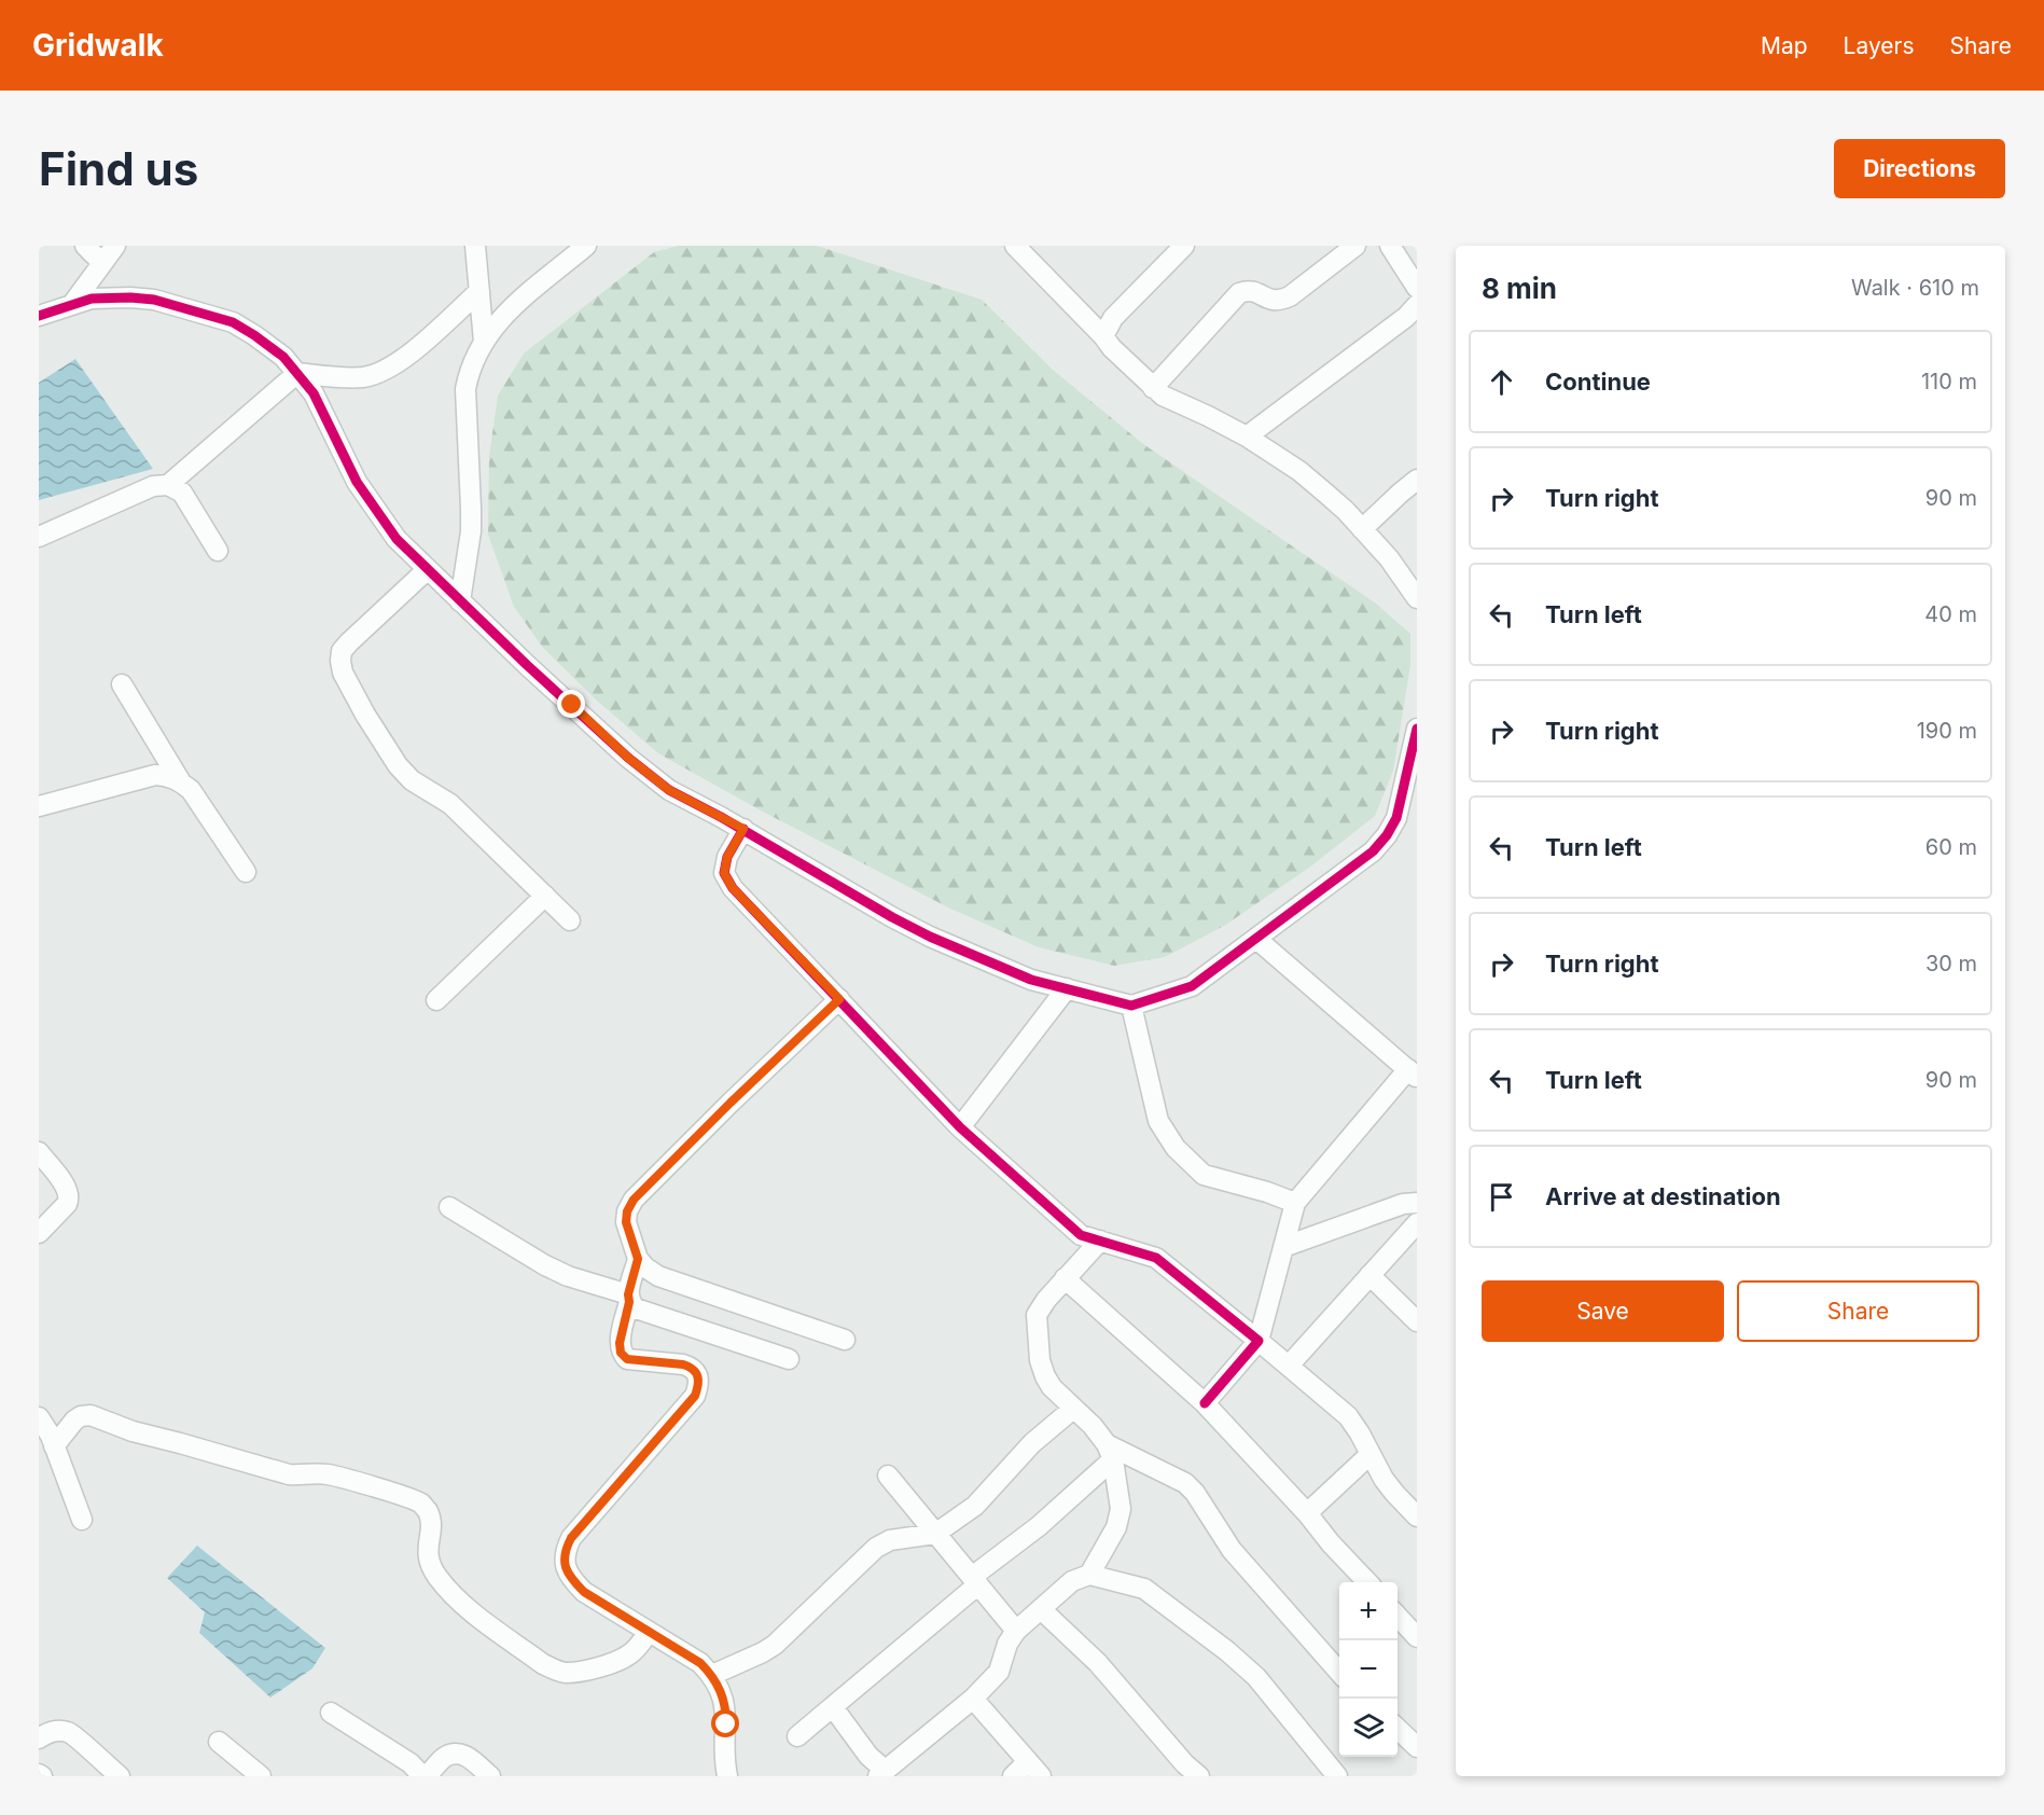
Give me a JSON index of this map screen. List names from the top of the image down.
{
  "page": {
    "header": "Gridwalk",
    "nav": ["Map", "Layers", "Share"],
    "buttons": [
      "Directions",
      ["Save", "Share"]
    ],
    "title": "Find us",
    "heading": ["8 min", "Walk · 610 m"],
    "list": [
      ["Continue", "110 m"],
      ["Turn right", "90 m"],
      ["Turn left", "40 m"],
      ["Turn right", "190 m"],
      ["Turn left", "60 m"],
      ["Turn right", "30 m"],
      ["Turn left", "90 m"],
      "Arrive at destination"
    ],
    "map_buttons": ["+", "−"]
  }
}
